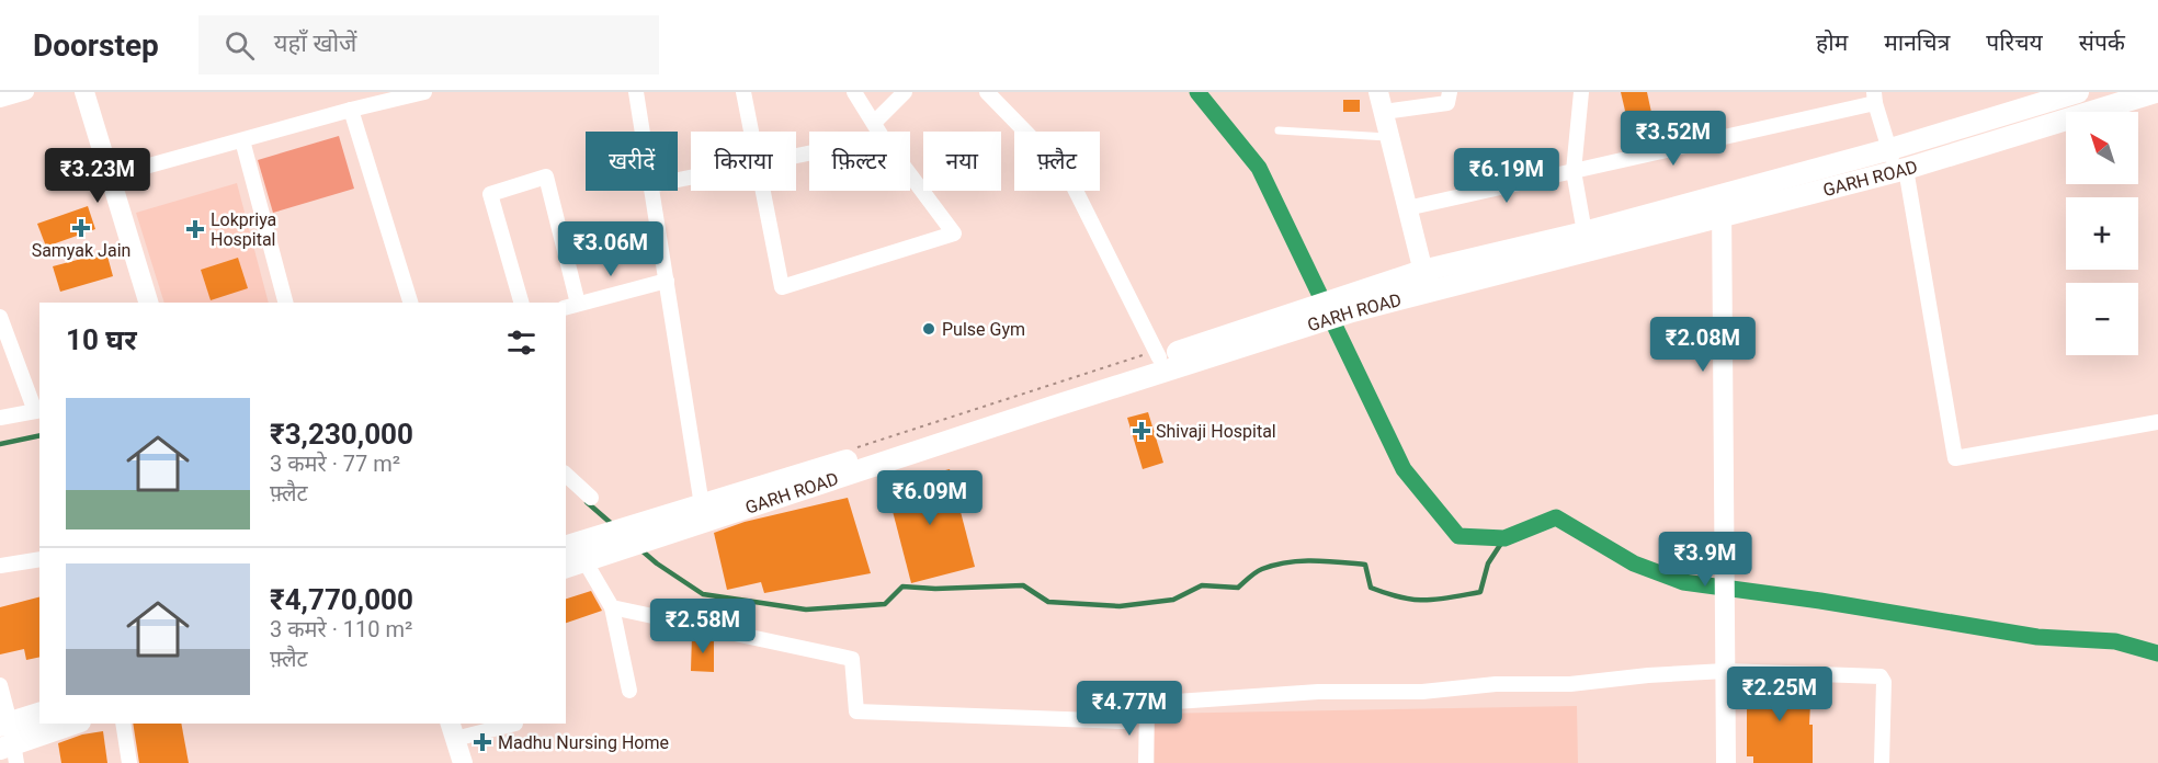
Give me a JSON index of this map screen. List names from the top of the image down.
{
  "streets": {
    "main road": ["GARH ROAD"]
  },
  "places": {
    "health": [
      "Samyak Jain",
      "Lokpriya Hospital",
      "Shivaji Hospital",
      "Madhu Nursing Home"
    ],
    "other": ["Pulse Gym"]
  },
  "north": "top left",
  "page": {
    "header": "Doorstep",
    "search": "यहाँ खोजें",
    "nav": [
      "होम",
      "मानचित्र",
      "परिचय",
      "संपर्क"
    ],
    "price": [
      "₹3.52M",
      "₹3.23M",
      "₹6.19M",
      "₹3.06M",
      "₹2.08M",
      "₹6.09M",
      "₹3.9M",
      "₹2.58M",
      "₹2.25M",
      "₹4.77M"
    ],
    "map_buttons": ["+", "−"],
    "chip": [
      "खरीदें",
      "किराया",
      "फ़िल्टर",
      "नया",
      "फ़्लैट"
    ],
    "heading": "10 घर",
    "list": [
      {
        "name": "₹3,230,000",
        "note": "3 कमरे · 77 m² · फ़्लैट"
      },
      {
        "name": "₹4,770,000",
        "note": "3 कमरे · 110 m² · फ़्लैट"
      }
    ]
  }
}
